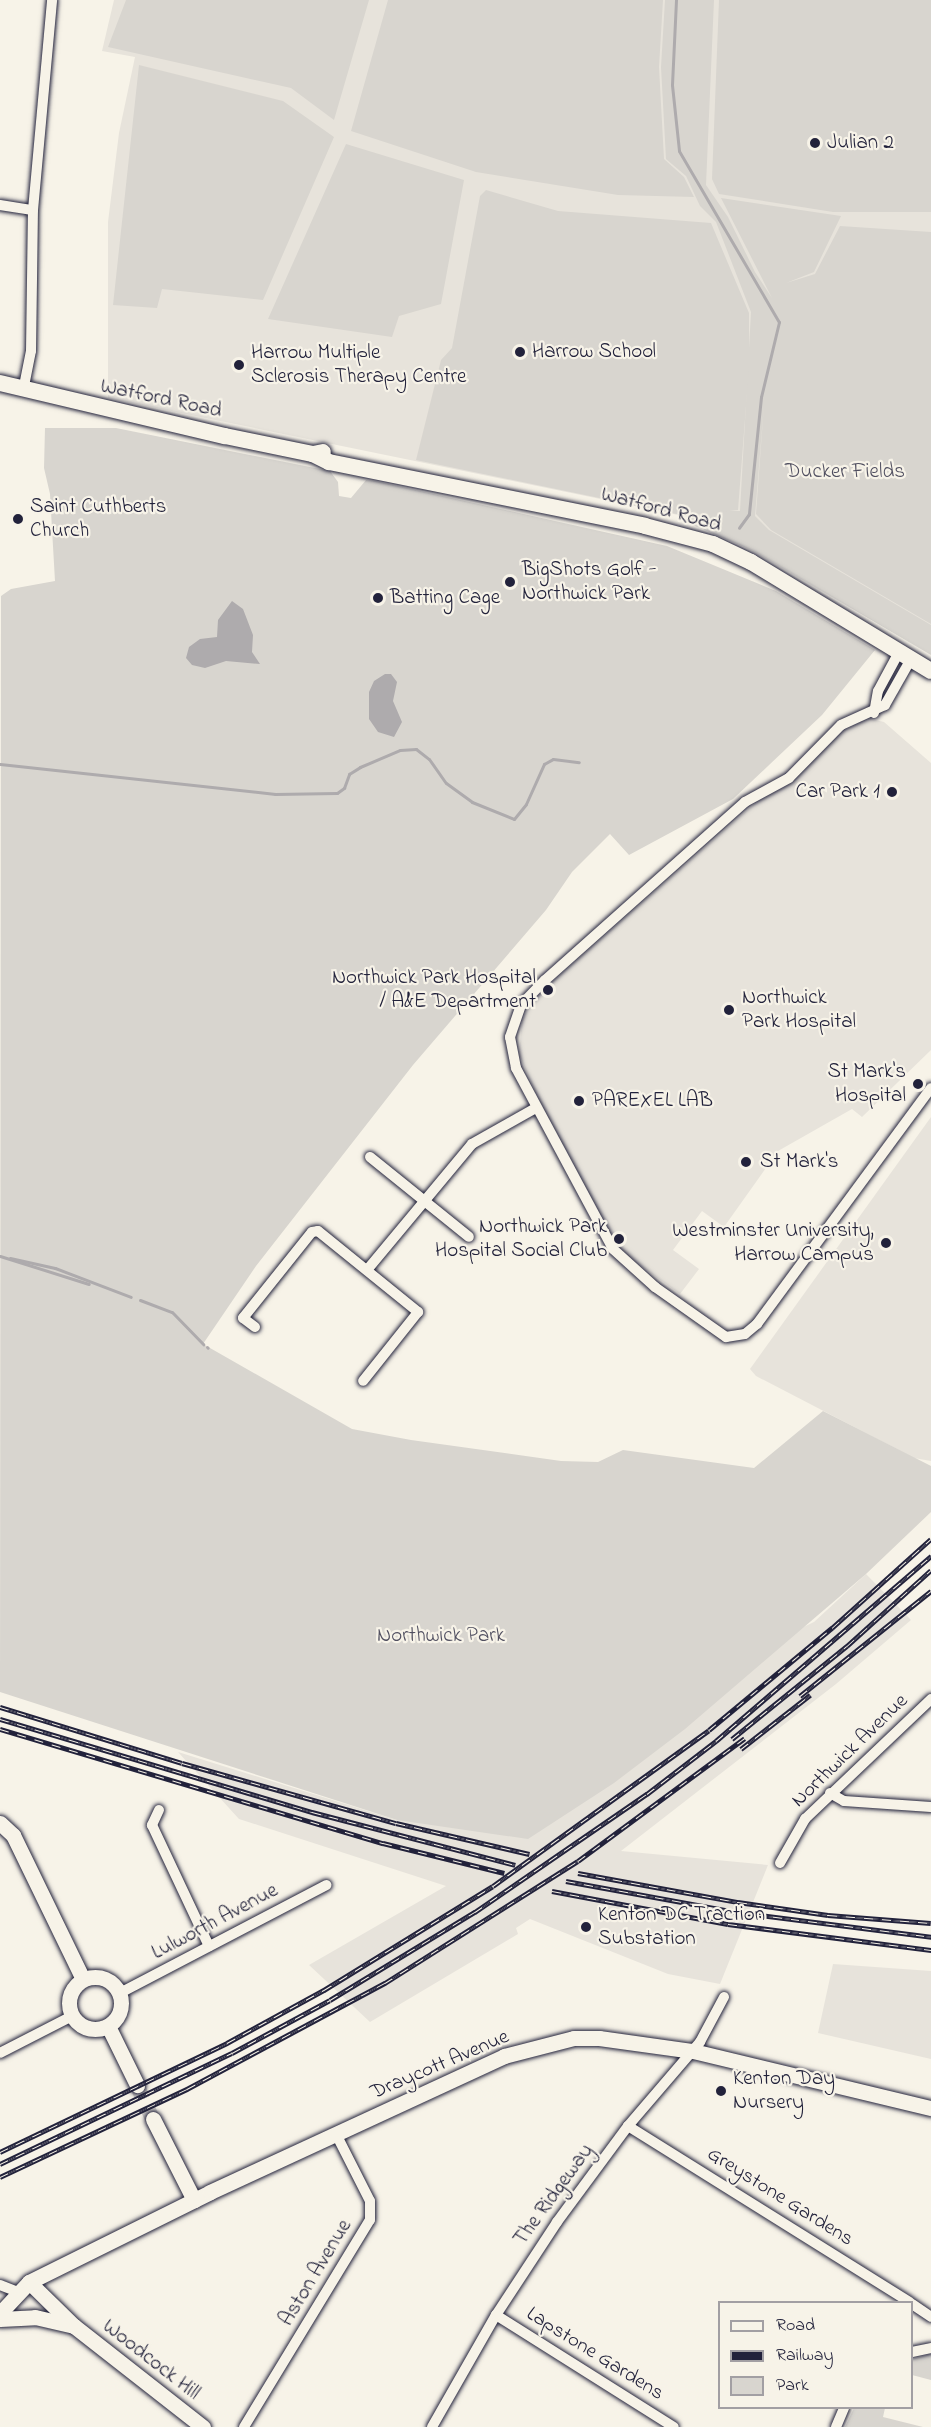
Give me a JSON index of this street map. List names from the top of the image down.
{
  "streets": {
    "main road": ["Watford Road"],
    "street": [
      "Northwick Avenue",
      "Lulworth Avenue",
      "Draycott Avenue",
      "The Ridgeway",
      "Greystone Gardens",
      "Aston Avenue",
      "Lapstone Gardens",
      "Woodcock Hill"
    ]
  },
  "crossings": [
    ["Draycott Avenue", "The Ridgeway"],
    ["Draycott Avenue", "Aston Avenue"],
    ["Draycott Avenue", "Woodcock Hill"],
    ["The Ridgeway", "Greystone Gardens"],
    ["The Ridgeway", "Lapstone Gardens"]
  ],
  "parks": ["Ducker Fields", "Northwick Park"],
  "places": [
    "Julian 2",
    "Harrow School",
    "Harrow Multiple Sclerosis Therapy Centre",
    "Saint Cuthberts Church",
    "BigShots Golf - Northwick Park",
    "Batting Cage",
    "Car Park 1",
    "Northwick Park Hospital / A&E Department",
    "Northwick Park Hospital",
    "St Mark's Hospital",
    "PAREXEL LAB",
    "St Mark's",
    "Northwick Park Hospital Social Club",
    "Westminster University, Harrow Campus",
    "Kenton DC Traction Substation",
    "Kenton Day Nursery"
  ],
  "legend": ["Road", "Railway", "Park"]
}
